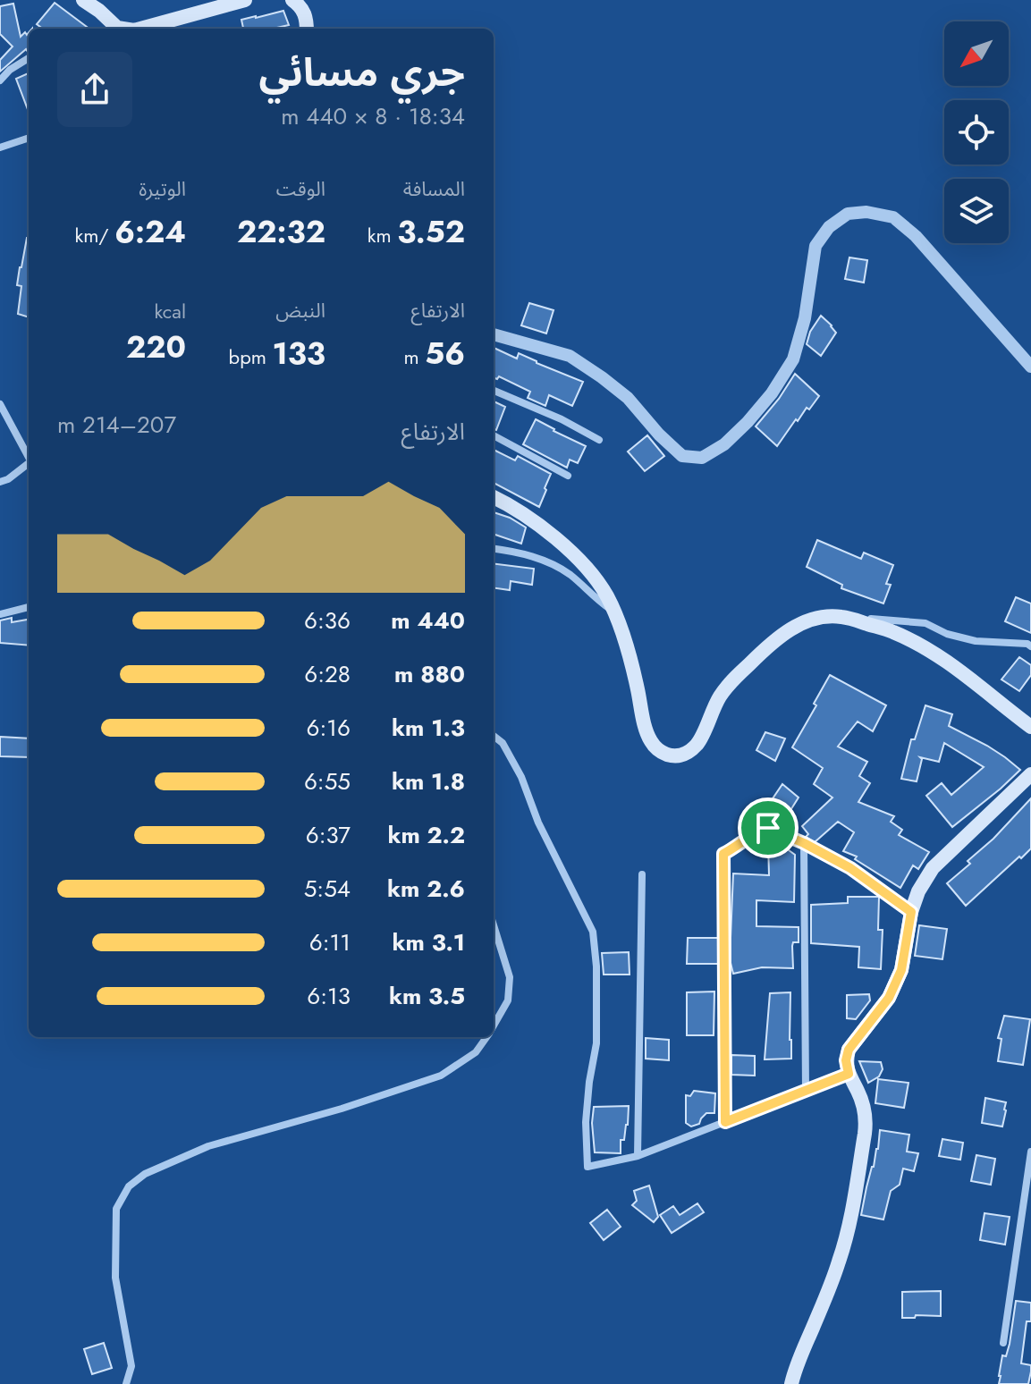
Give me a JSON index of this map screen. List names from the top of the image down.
{
  "north": "bottom left",
  "page": {
    "heading": ["جري مسائي", "18:34 · 8 × 440 m"],
    "stats": [
      ["المسافة", "3.52 km"],
      ["الوقت", "22:32"],
      ["الوتيرة", "6:24 /km"],
      ["الارتفاع", "56 m"],
      ["النبض", "133 bpm"],
      ["kcal", "220"]
    ],
    "chart": ["الارتفاع", "207–214 m"],
    "list": [
      {
        "name": "440 m",
        "note": "6:36"
      },
      {
        "name": "880 m",
        "note": "6:28"
      },
      {
        "name": "1.3 km",
        "note": "6:16"
      },
      {
        "name": "1.8 km",
        "note": "6:55"
      },
      {
        "name": "2.2 km",
        "note": "6:37"
      },
      {
        "name": "2.6 km",
        "note": "5:54"
      },
      {
        "name": "3.1 km",
        "note": "6:11"
      },
      {
        "name": "3.5 km",
        "note": "6:13"
      }
    ]
  }
}
